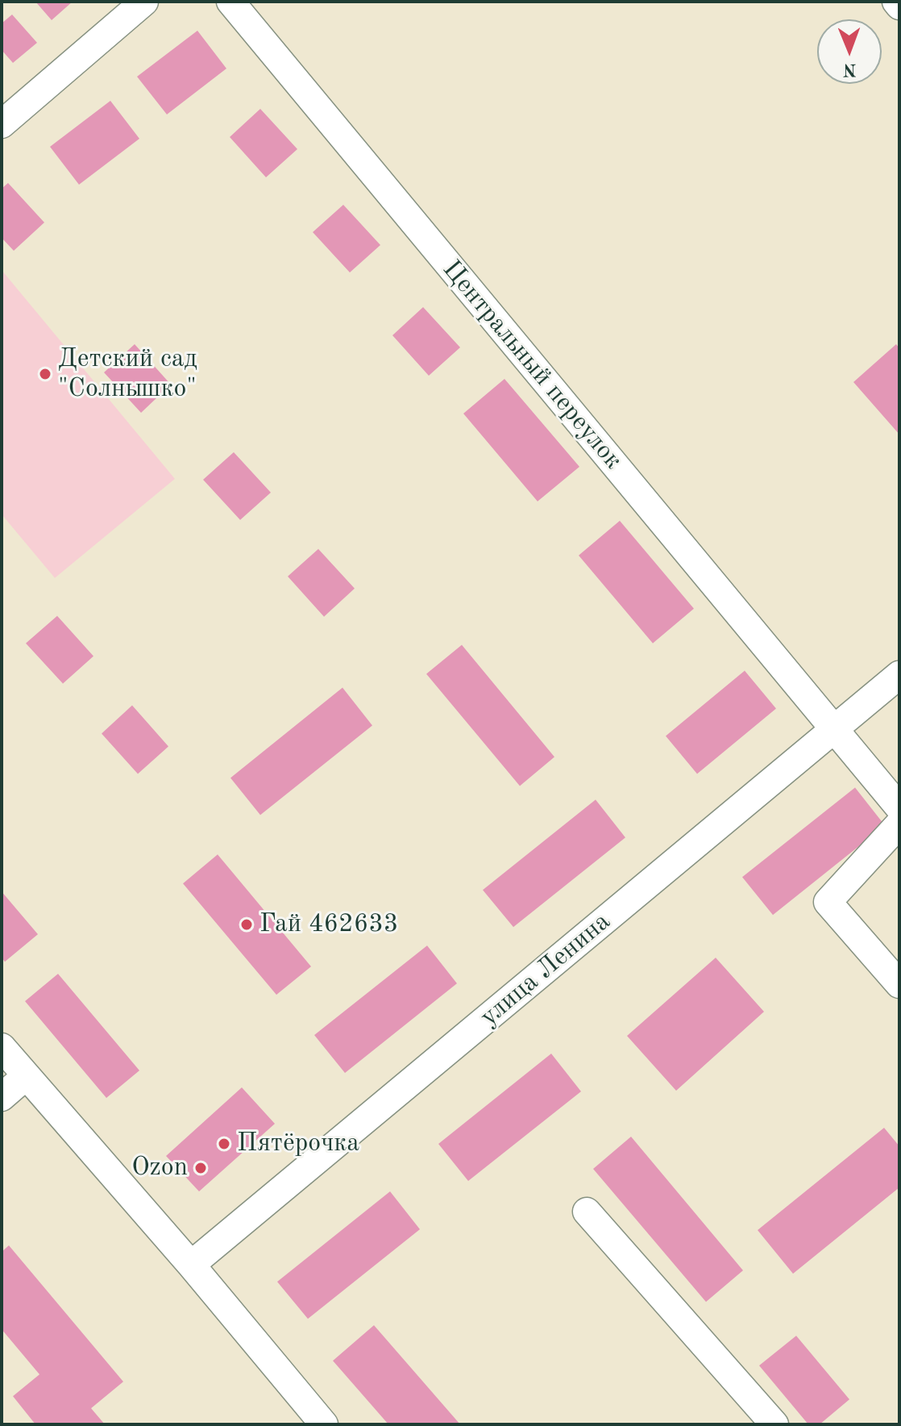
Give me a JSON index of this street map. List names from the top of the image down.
{
  "streets": {
    "street": ["Центральный переулок", "улица Ленина"]
  },
  "crossings": [
    ["Центральный переулок", "улица Ленина"]
  ],
  "places": [
    "Детский сад \"Солнышко\"",
    "Гай 462633",
    "Пятёрочка",
    "Ozon"
  ],
  "north": "bottom"
}
